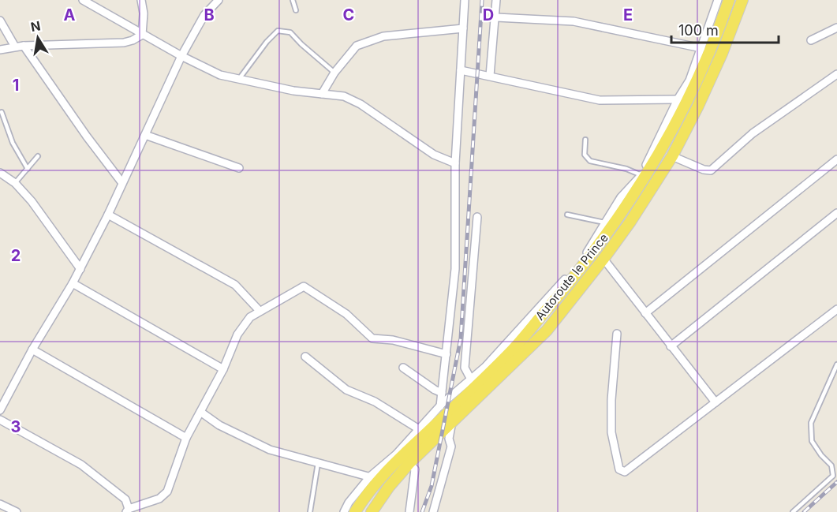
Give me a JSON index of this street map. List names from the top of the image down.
{
  "streets": {
    "main road": ["Autoroute le Prince"]
  },
  "scale_bar": "100 m",
  "north": "top",
  "grid": {
    "columns": [
      "A",
      "B",
      "C",
      "D",
      "E"
    ],
    "rows": ["1", "2", "3"]
  }
}
